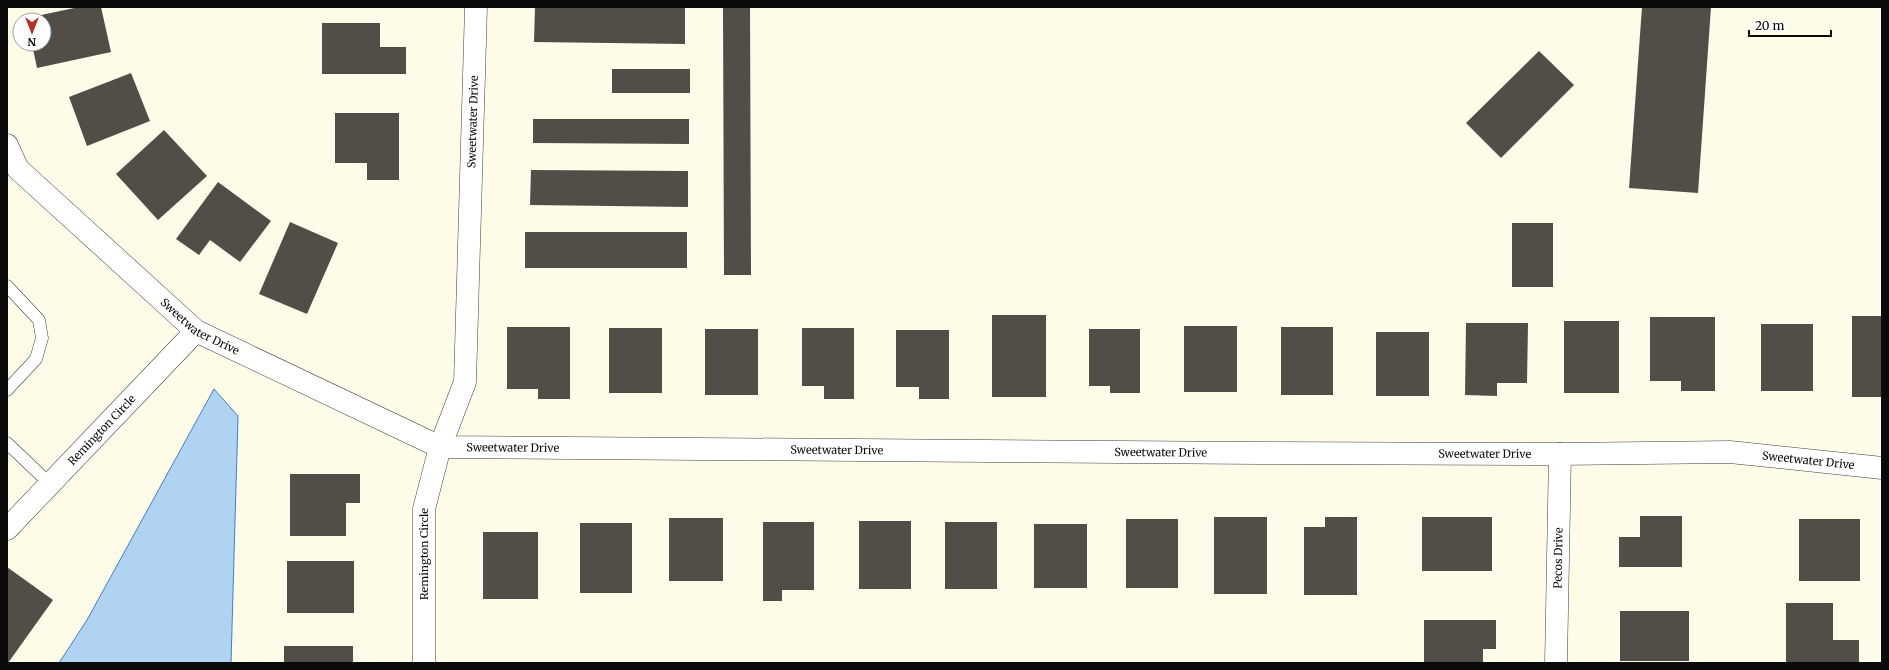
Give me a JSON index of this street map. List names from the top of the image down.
{
  "streets": {
    "street": ["Sweetwater Drive", "Remington Circle", "Pecos Drive"]
  },
  "crossings": [
    ["Sweetwater Drive", "Remington Circle"],
    ["Sweetwater Drive", "Pecos Drive"]
  ],
  "scale_bar": "20 m",
  "north": "bottom"
}
